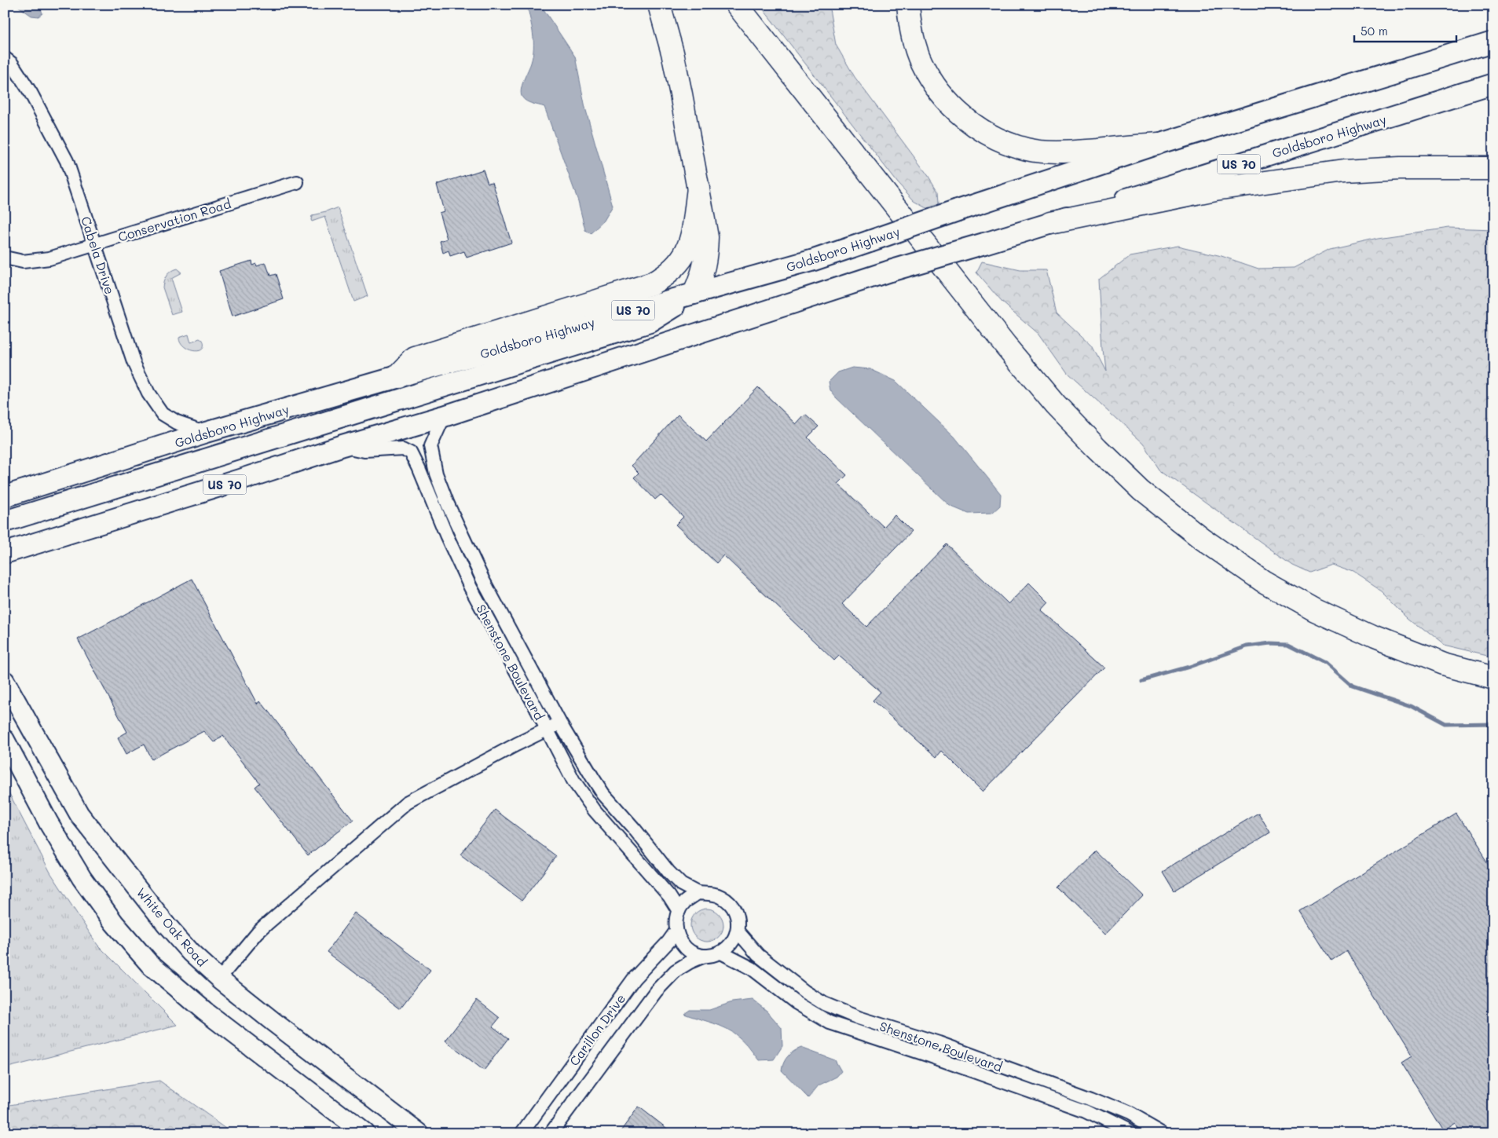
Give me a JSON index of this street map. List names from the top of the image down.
{
  "streets": {
    "main road": ["Goldsboro Highway", "US 70", "White Oak Road"],
    "street": [
      "Conservation Road",
      "Cabela Drive",
      "Shenstone Boulevard",
      "Carillon Drive"
    ]
  },
  "crossings": [
    ["Goldsboro Highway", "US 70"],
    ["Goldsboro Highway", "Cabela Drive"],
    ["Goldsboro Highway", "Shenstone Boulevard"],
    ["US 70", "Shenstone Boulevard"],
    ["Conservation Road", "Cabela Drive"],
    ["Shenstone Boulevard", "Carillon Drive"]
  ],
  "scale_bar": "50 m"
}
